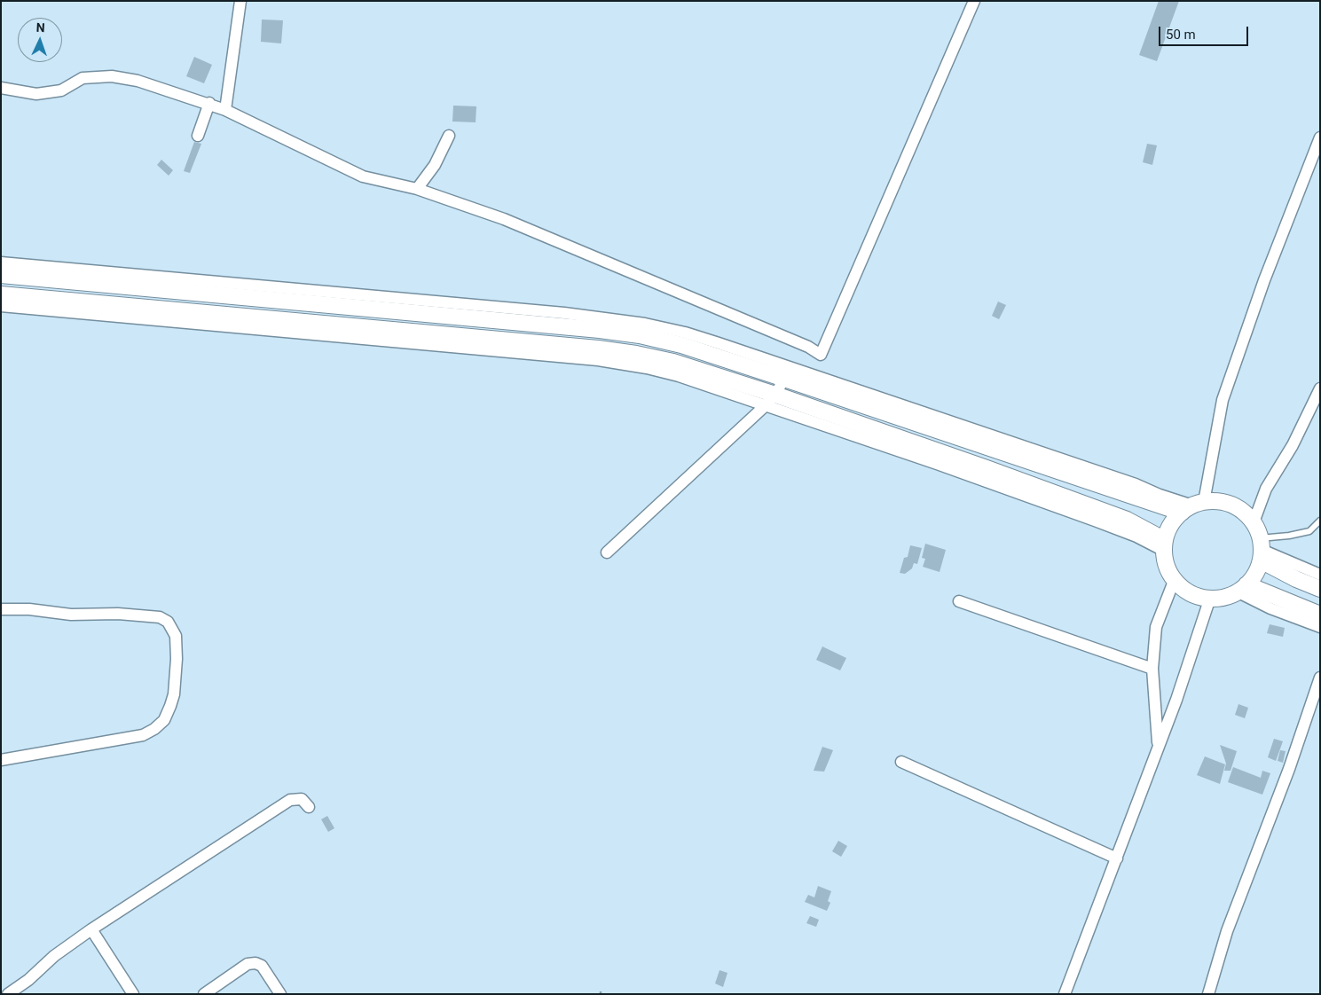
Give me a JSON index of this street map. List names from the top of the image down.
{
  "scale_bar": "50 m",
  "north": "top"
}
